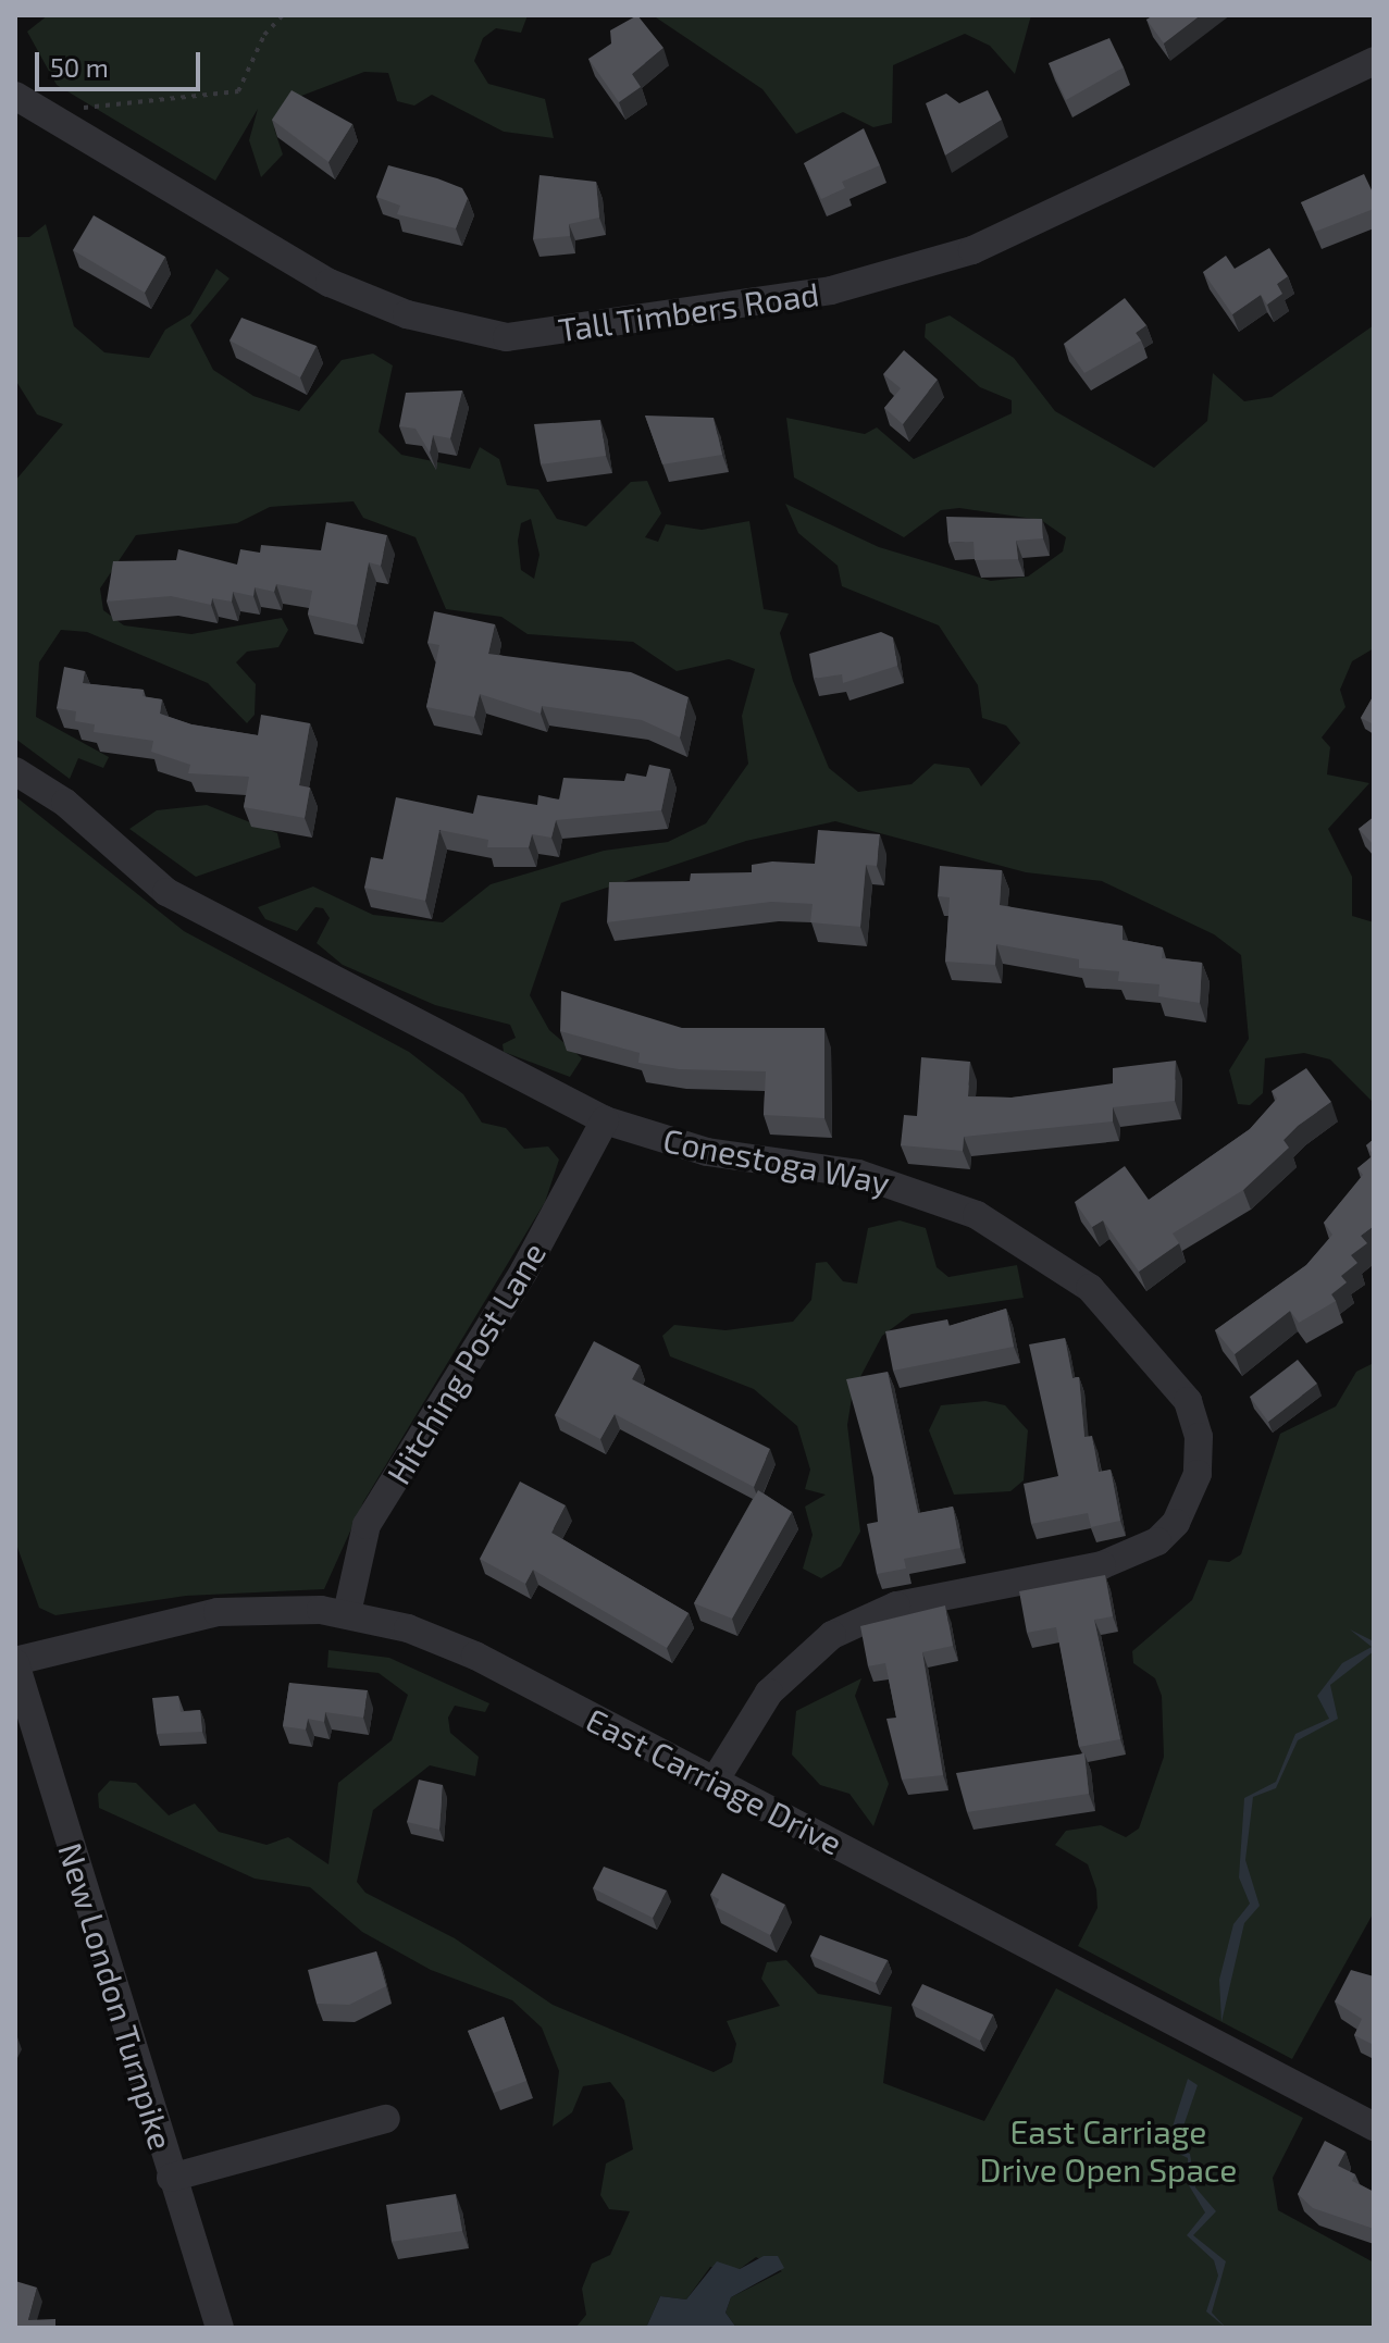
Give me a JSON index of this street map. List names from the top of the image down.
{
  "streets": {
    "street": [
      "Tall Timbers Road",
      "Conestoga Way",
      "Hitching Post Lane",
      "East Carriage Drive",
      "New London Turnpike"
    ]
  },
  "crossings": [
    ["Conestoga Way", "Hitching Post Lane"],
    ["Conestoga Way", "East Carriage Drive"],
    ["Hitching Post Lane", "East Carriage Drive"],
    ["East Carriage Drive", "New London Turnpike"]
  ],
  "parks": ["East Carriage Drive Open Space"],
  "scale_bar": "50 m"
}
